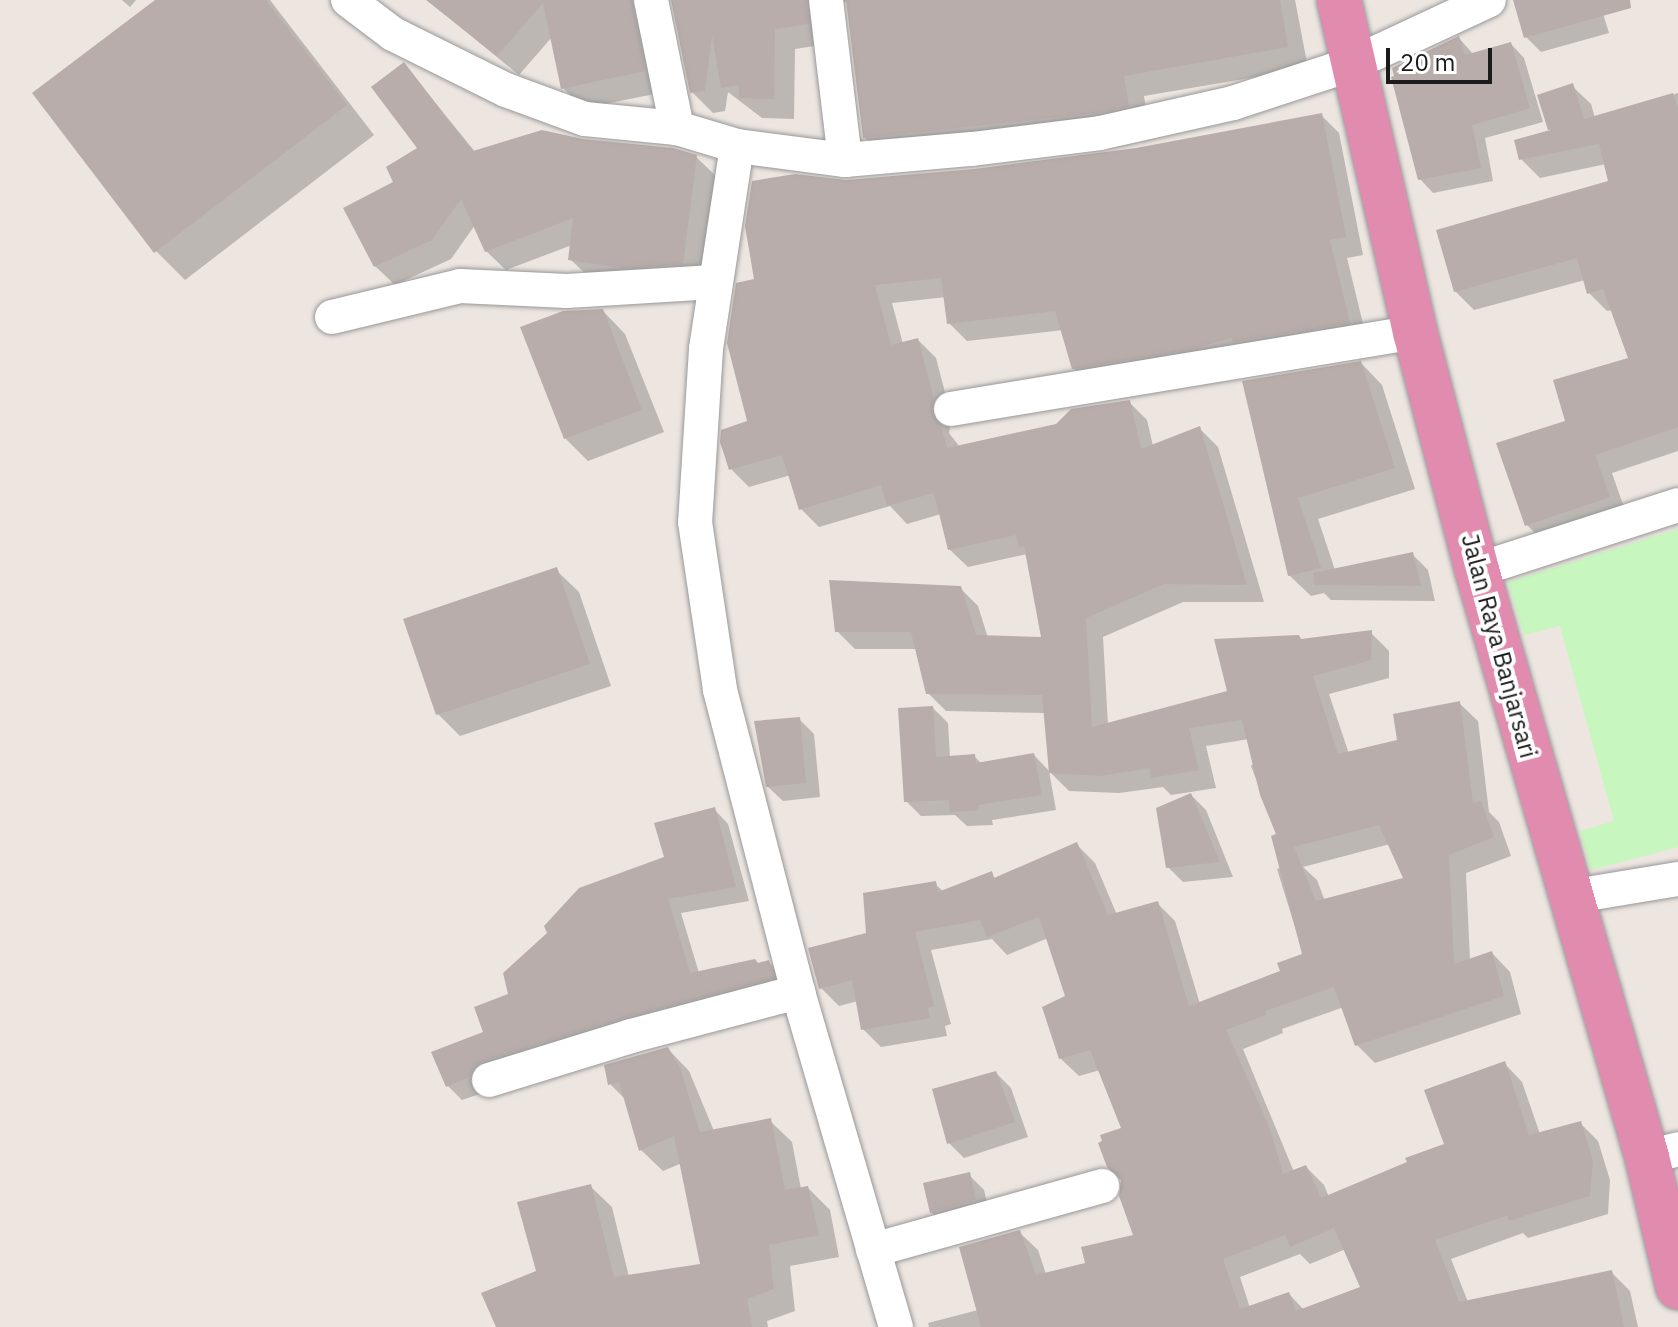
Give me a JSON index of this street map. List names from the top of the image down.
{
  "streets": {
    "highway": ["Jalan Raya Banjarsari"]
  },
  "scale_bar": "20 m"
}
